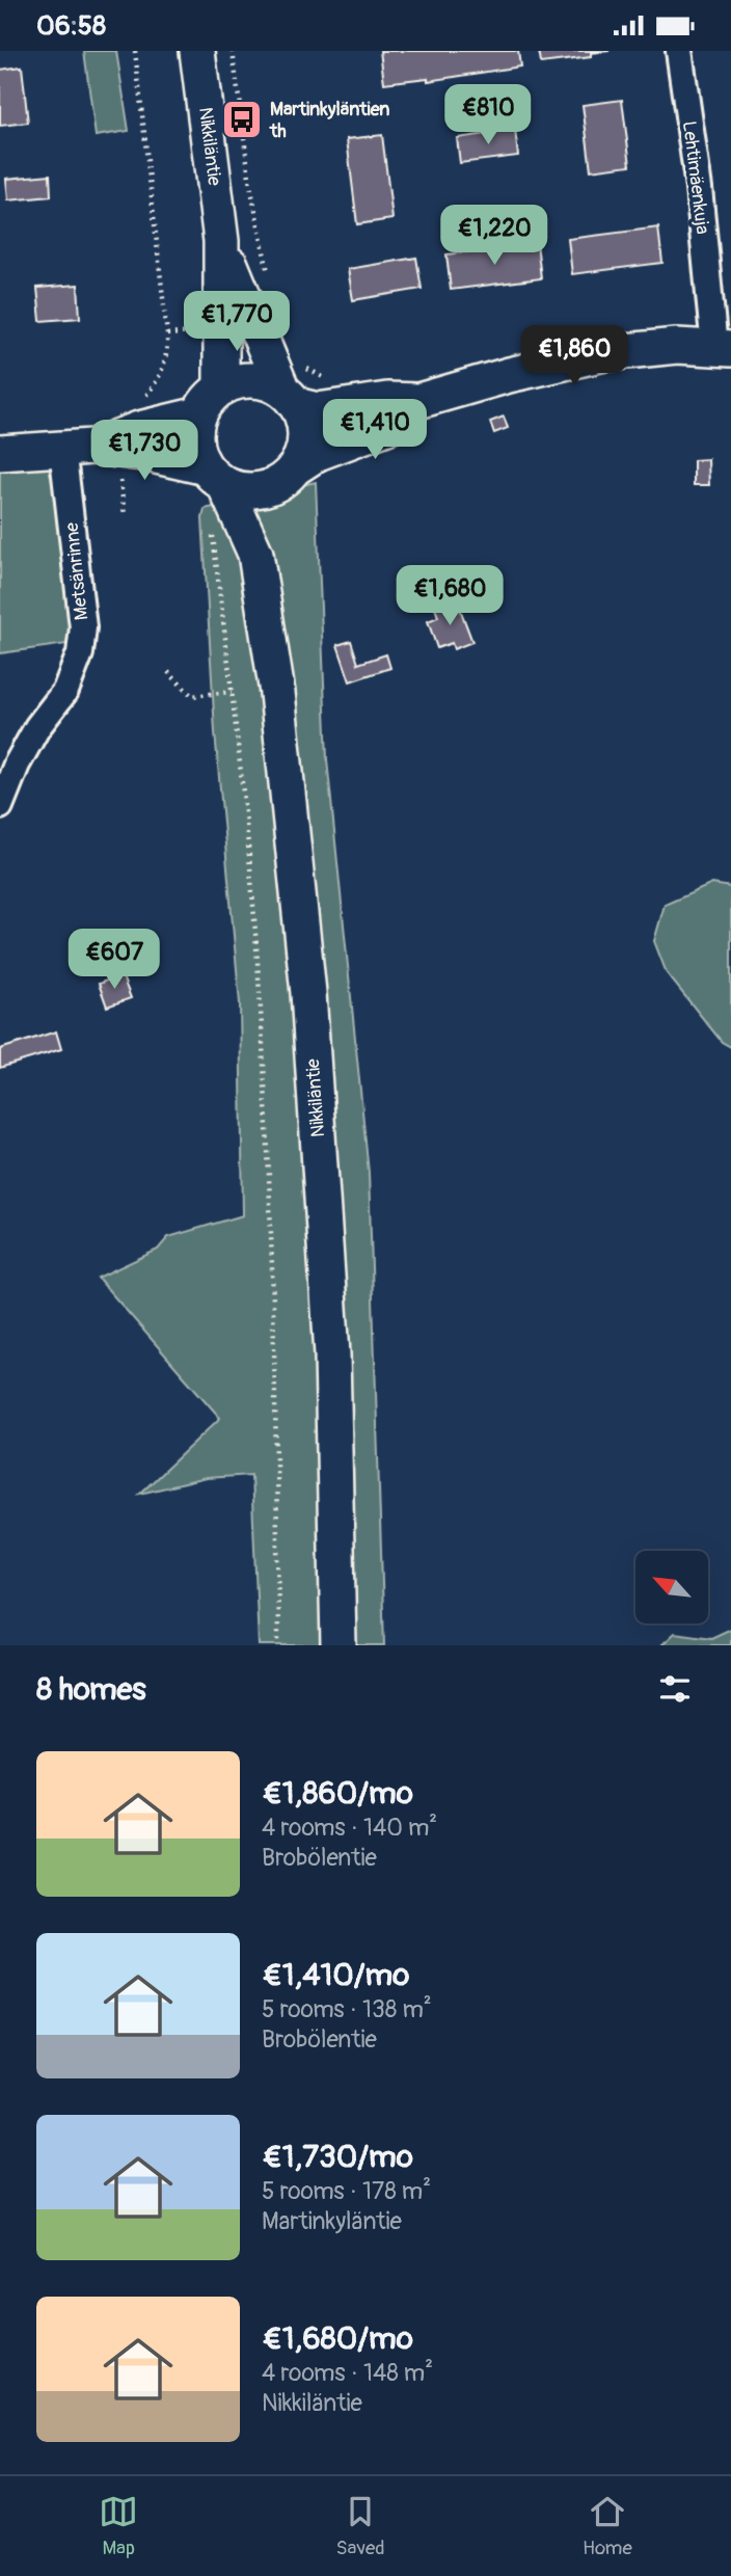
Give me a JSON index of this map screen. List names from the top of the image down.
{
  "streets": {
    "street": ["Nikkiläntie", "Lehtimäenkuja", "Metsänrinne"]
  },
  "places": {
    "bus stop": ["Martinkyläntien th"]
  },
  "north": "top left",
  "page": {
    "status": "06:58",
    "price": [
      "€810",
      "€1,220",
      "€1,770",
      "€1,860",
      "€1,410",
      "€1,730",
      "€1,680",
      "€607"
    ],
    "heading": "8 homes",
    "list": [
      {
        "name": "€1,860/mo",
        "note": "4 rooms · 140 m² · Brobölentie"
      },
      {
        "name": "€1,410/mo",
        "note": "5 rooms · 138 m² · Brobölentie"
      },
      {
        "name": "€1,730/mo",
        "note": "5 rooms · 178 m² · Martinkyläntie"
      },
      {
        "name": "€1,680/mo",
        "note": "4 rooms · 148 m² · Nikkiläntie"
      }
    ],
    "tabs": ["Map", "Saved", "Home"]
  }
}
